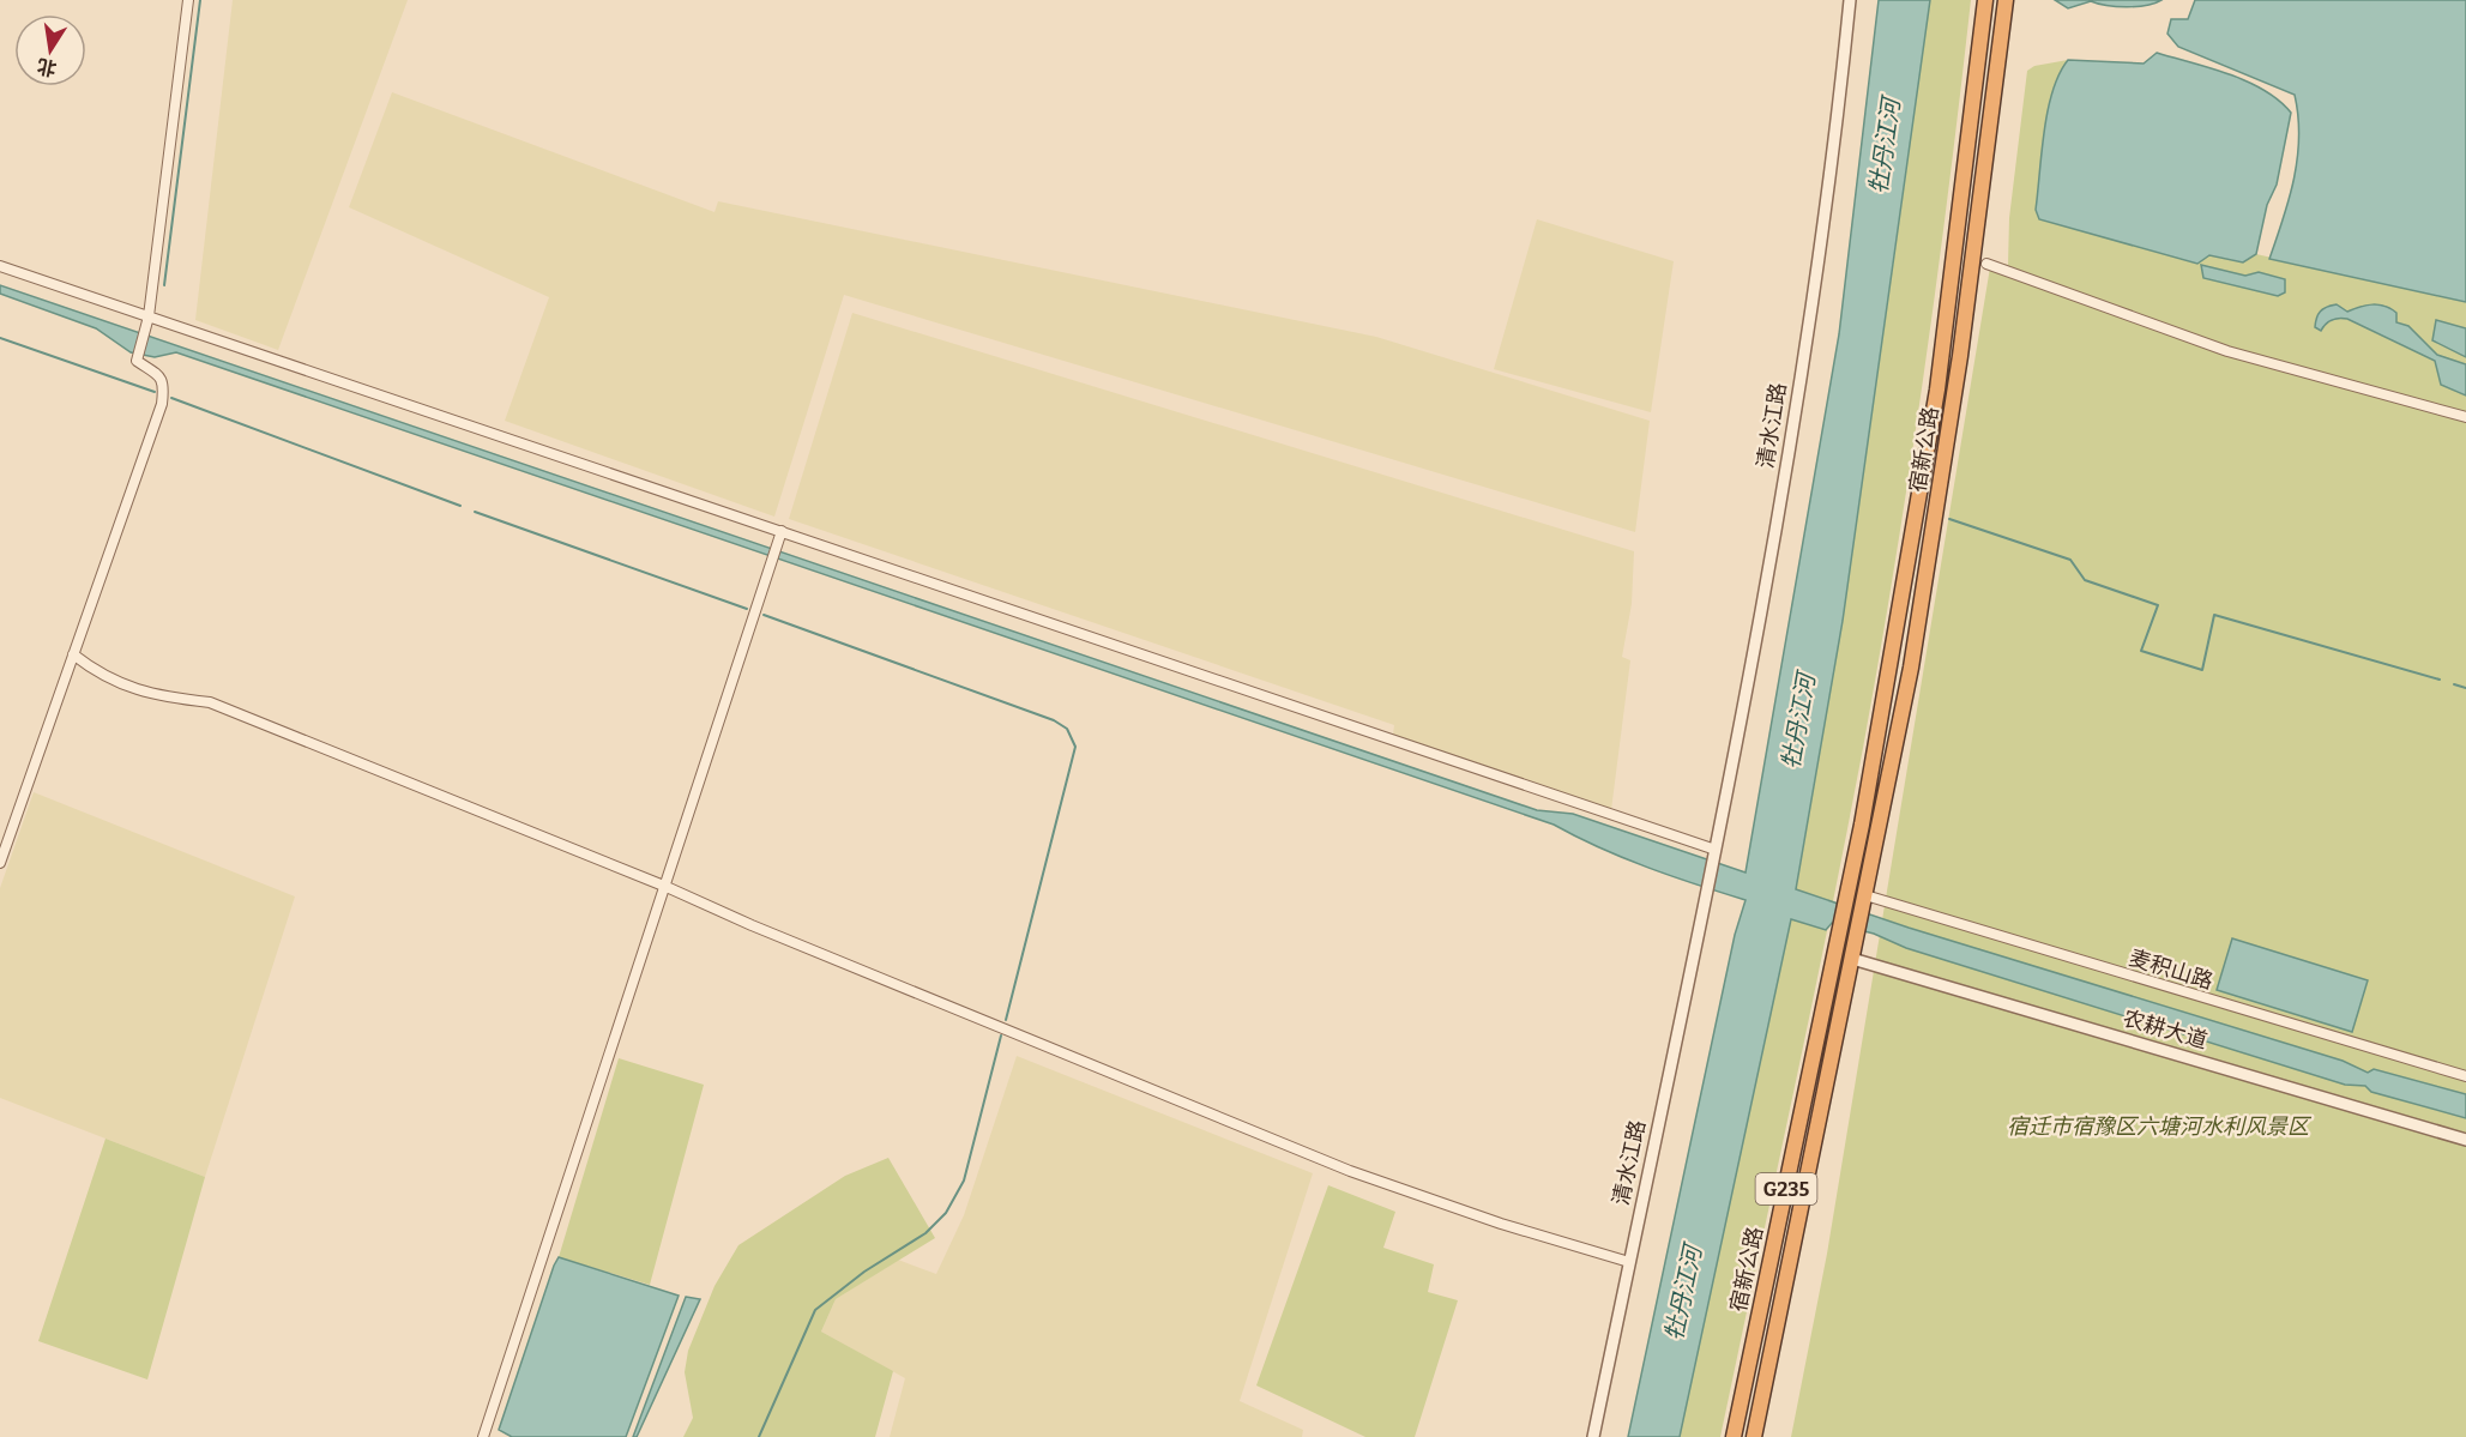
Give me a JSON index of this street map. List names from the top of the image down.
{
  "streets": {
    "highway": ["宿新公路", "G235"],
    "street": ["清水江路", "麦积山路", "农耕大道"]
  },
  "crossings": [
    ["宿新公路", "麦积山路"],
    ["宿新公路", "农耕大道"]
  ],
  "water": ["牡丹江河"],
  "parks": ["宿迁市宿豫区六塘河水利风景区"],
  "north": "bottom"
}
